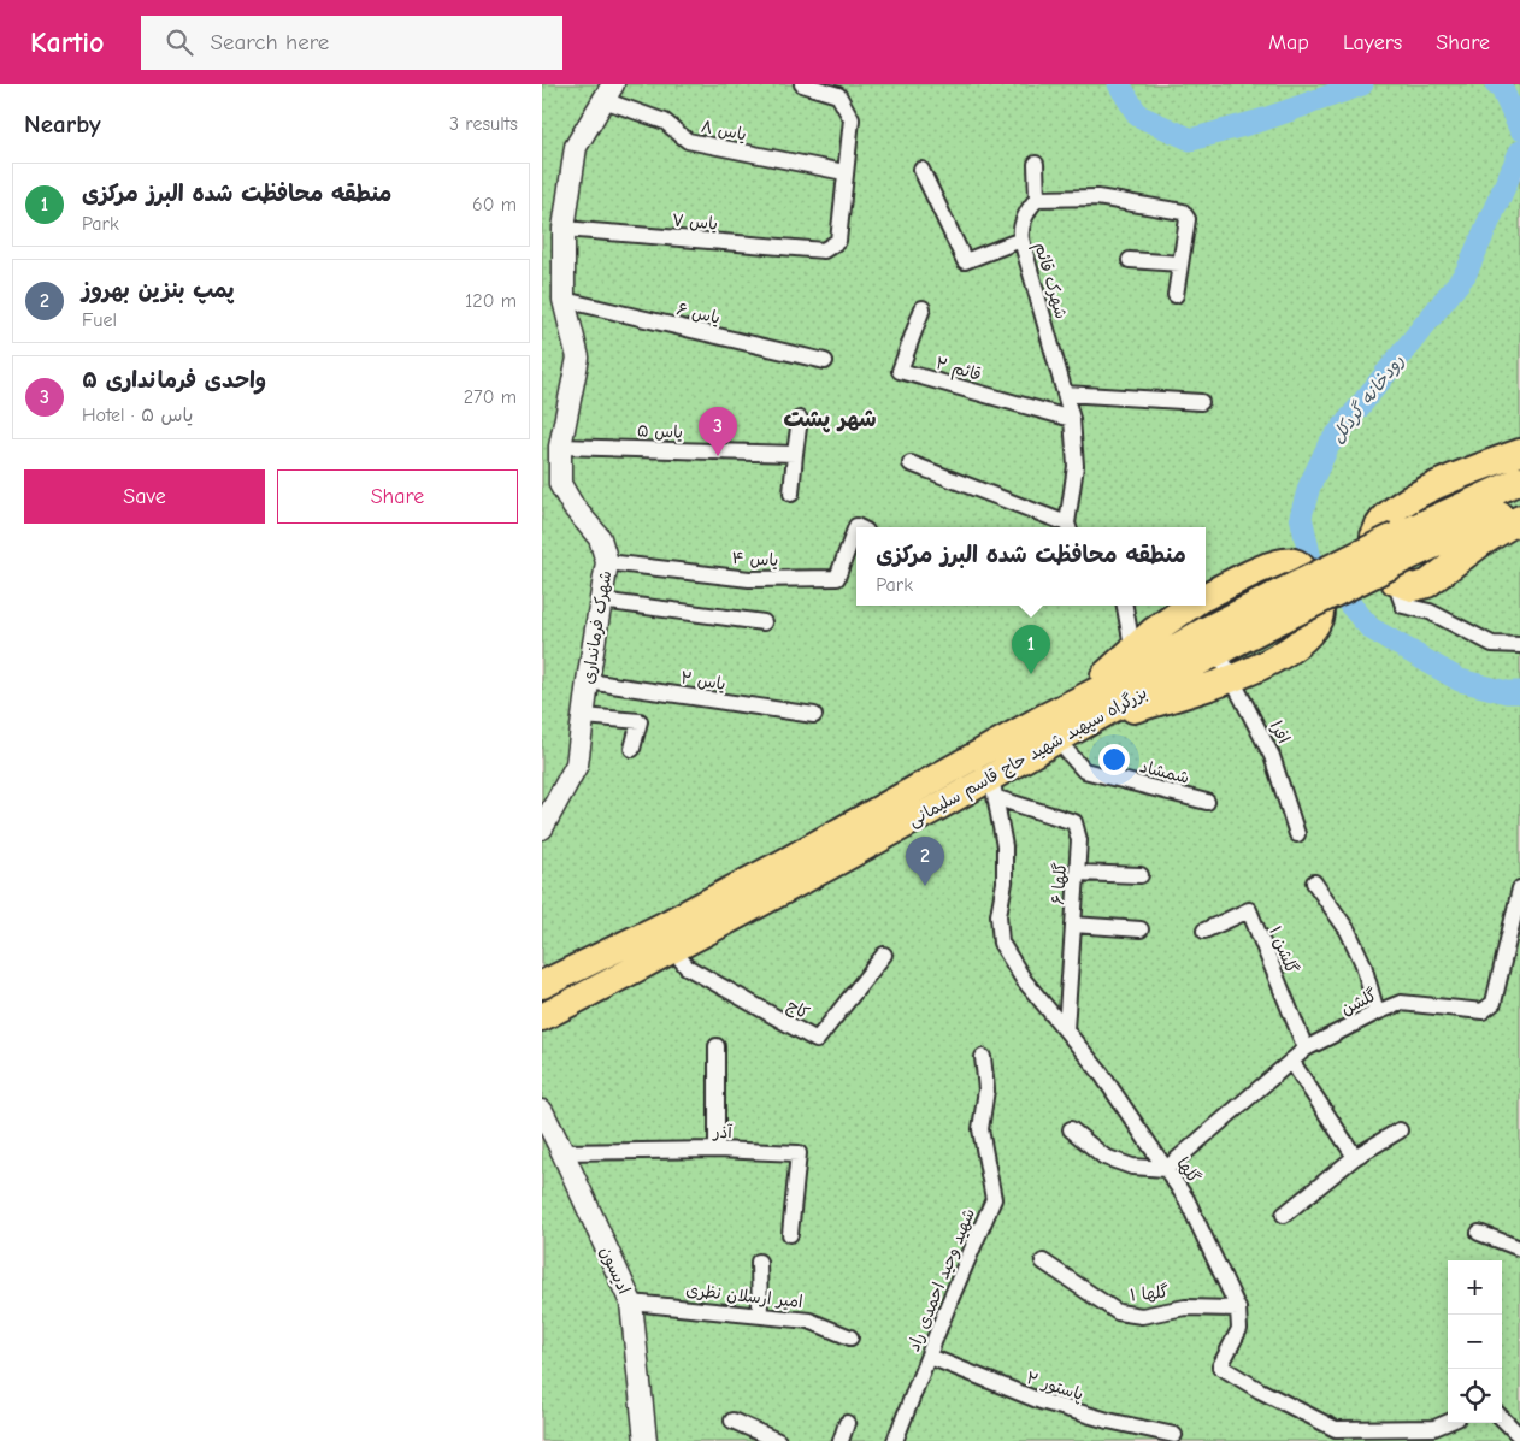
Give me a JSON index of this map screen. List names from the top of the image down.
{
  "streets": {
    "highway": ["بزرگراه سپهبد شهید حاج قاسم سلیمانی"],
    "street": [
      "یاس ۸",
      "یاس ۷",
      "شهرک قائم",
      "یاس ۶",
      "قائم ۲",
      "یاس ۵",
      "یاس ۴",
      "شهرک فرمانداری",
      "یاس ۲",
      "افرا",
      "شمشاد",
      "گلها ۶",
      "گلشن ۱",
      "گلشن",
      "کاج",
      "آذر",
      "گلها",
      "ادیسون",
      "شهید وحید احمدی راد",
      "گلها ۱",
      "امیر ارسلان نظری",
      "پاستور ۲"
    ]
  },
  "crossings": [
    ["یاس ۸", "یاس ۷"],
    ["یاس ۸", "شهرک فرمانداری"],
    ["یاس ۷", "شهرک فرمانداری"],
    ["شهرک قائم", "قائم ۲"],
    ["یاس ۶", "شهرک فرمانداری"],
    ["یاس ۵", "شهرک فرمانداری"],
    ["یاس ۴", "شهرک فرمانداری"],
    ["شهرک فرمانداری", "یاس ۲"],
    ["افرا", "بزرگراه سپهبد شهید حاج قاسم سلیمانی"],
    ["بزرگراه سپهبد شهید حاج قاسم سلیمانی", "شمشاد"],
    ["بزرگراه سپهبد شهید حاج قاسم سلیمانی", "گلها ۶"],
    ["بزرگراه سپهبد شهید حاج قاسم سلیمانی", "کاج"],
    ["بزرگراه سپهبد شهید حاج قاسم سلیمانی", "گلها"],
    ["گلها ۶", "گلها"],
    ["گلشن ۱", "گلشن"],
    ["گلشن", "گلها"],
    ["آذر", "ادیسون"],
    ["گلها", "گلها ۱"],
    ["ادیسون", "امیر ارسلان نظری"],
    ["شهید وحید احمدی راد", "پاستور ۲"]
  ],
  "districts": ["شهر پشت"],
  "water": ["رودخانه گردکل"],
  "page": {
    "header": "Kartio",
    "search": "Search here",
    "nav": ["Map", "Layers", "Share"],
    "heading": ["Nearby", "3 results"],
    "list": [
      {
        "mark": "1",
        "name": "منطقه محافظت شده البرز مرکزی",
        "note": "Park",
        "value": "60 m"
      },
      {
        "mark": "2",
        "name": "پمپ بنزین بهروز",
        "note": "Fuel",
        "value": "120 m"
      },
      {
        "mark": "3",
        "name": "۵ واحدی فرمانداری",
        "note": "Hotel · یاس ۵",
        "value": "270 m"
      }
    ],
    "pins": ["3", "1", "2"],
    "buttons": ["Save", "Share"],
    "popup": ["منطقه محافظت شده البرز مرکزی", "Park"],
    "map_buttons": ["+", "−"]
  }
}
